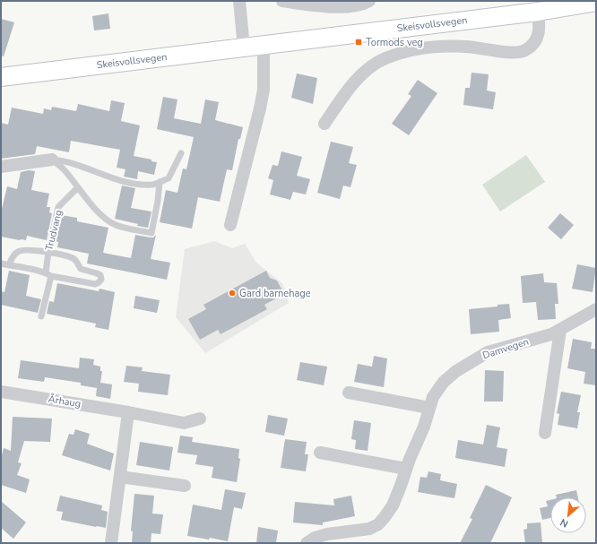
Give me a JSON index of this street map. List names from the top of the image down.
{
  "streets": {
    "main road": ["Skeisvollsvegen"],
    "street": ["Damvegen", "Århaug"],
    "lane": ["Trudvang"]
  },
  "places": {
    "transit": ["Tormods veg"],
    "other": ["Gard barnehage"]
  },
  "north": "bottom left"
}
